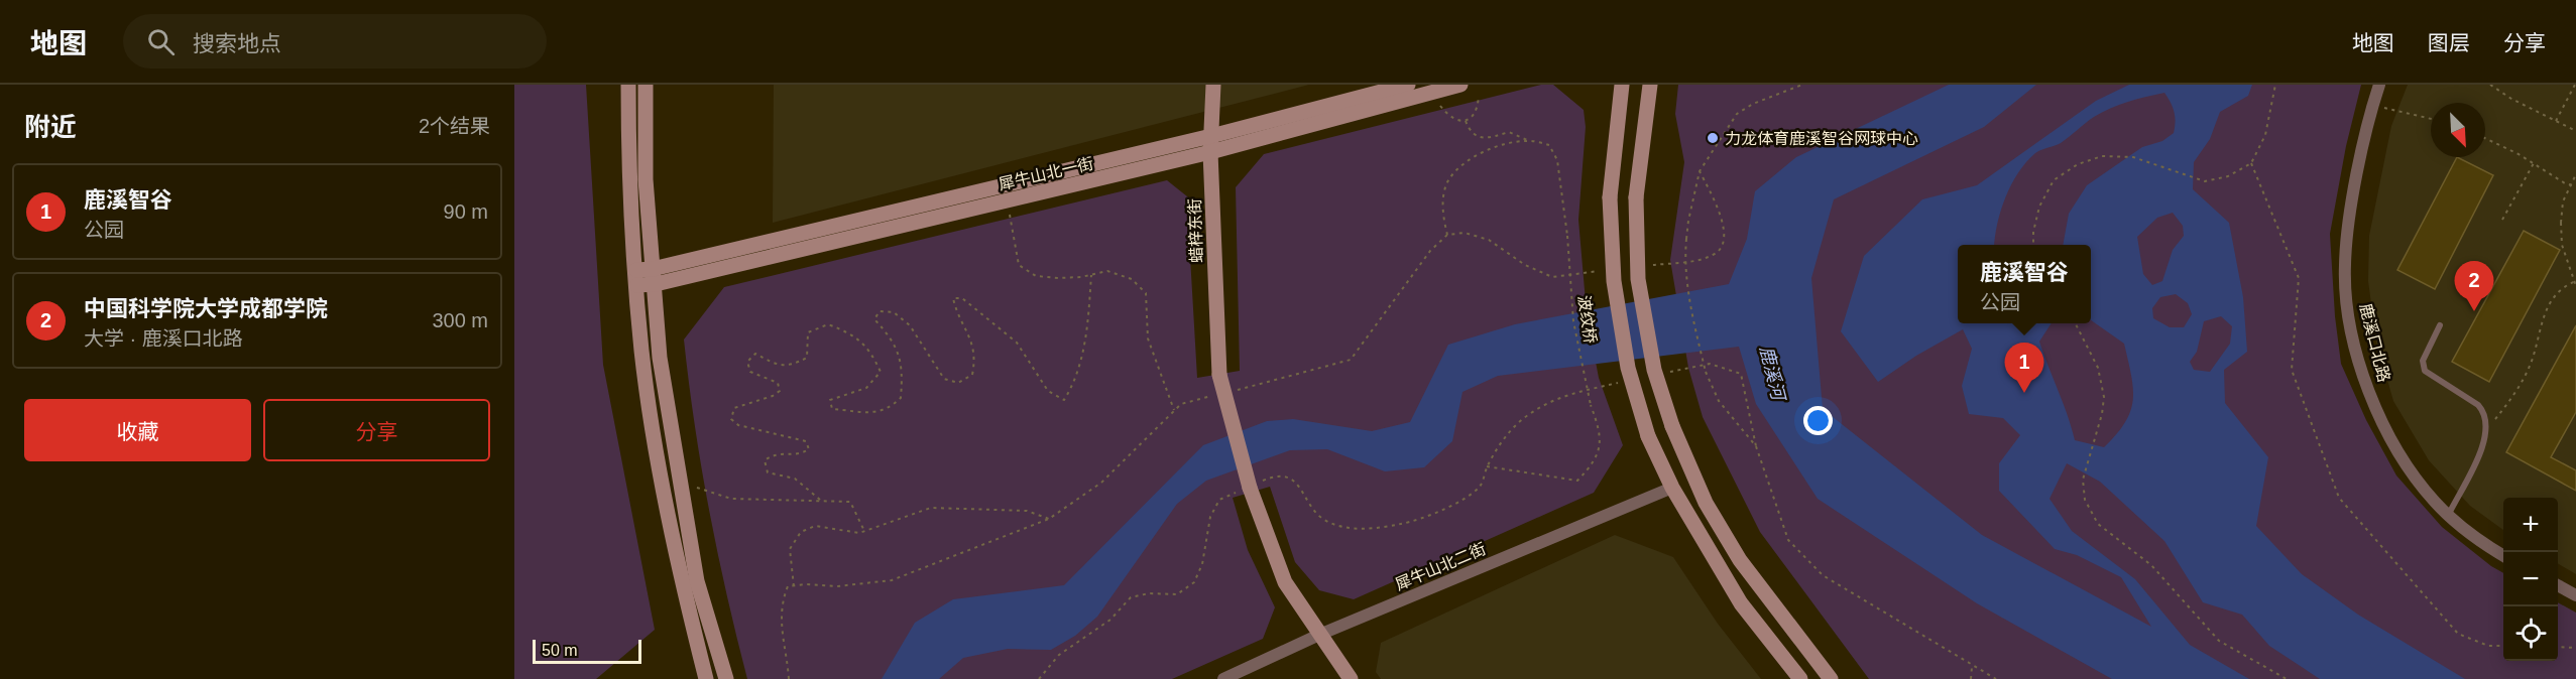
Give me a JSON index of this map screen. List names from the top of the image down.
{
  "streets": {
    "street": [
      "犀牛山北一街",
      "蜡梓东街",
      "鹿溪口北路",
      "犀牛山北二街"
    ],
    "path": ["波纹桥"]
  },
  "crossings": [
    ["犀牛山北一街", "蜡梓东街"],
    ["蜡梓东街", "犀牛山北二街"]
  ],
  "water": ["鹿溪河"],
  "places": ["力龙体育鹿溪智谷网球中心"],
  "scale_bar": "50 m",
  "north": "bottom right",
  "page": {
    "header": "地图",
    "search": "搜索地点",
    "nav": ["地图", "图层", "分享"],
    "heading": ["附近", "2个结果"],
    "list": [
      {
        "mark": "1",
        "name": "鹿溪智谷",
        "note": "公园",
        "value": "90 m"
      },
      {
        "mark": "2",
        "name": "中国科学院大学成都学院",
        "note": "大学 · 鹿溪口北路",
        "value": "300 m"
      }
    ],
    "popup": ["鹿溪智谷", "公园"],
    "pins": ["2", "1"],
    "buttons": ["收藏", "分享"],
    "map_buttons": ["+", "−"],
    "scale": "50 m"
  }
}
